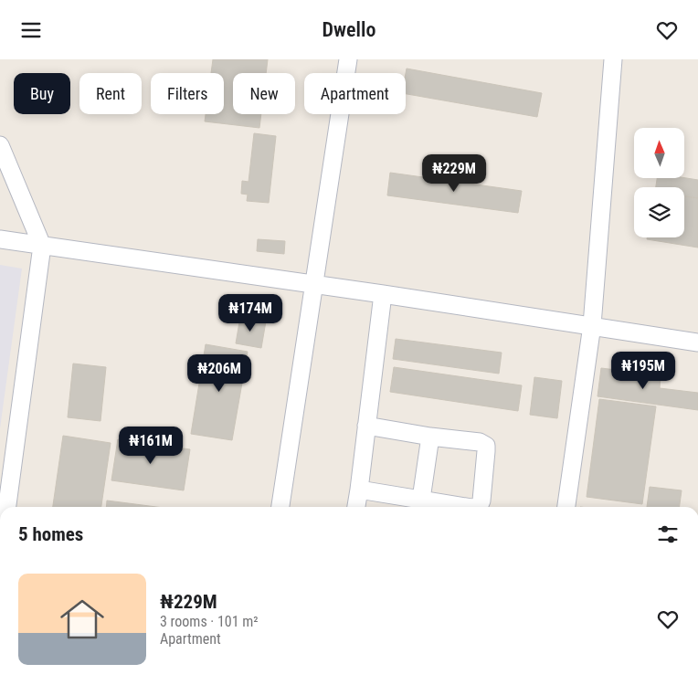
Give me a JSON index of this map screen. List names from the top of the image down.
{
  "north": "top",
  "page": {
    "header": "Dwello",
    "chip": [
      "Buy",
      "Rent",
      "Filters",
      "New",
      "Apartment"
    ],
    "price": [
      "₦229M",
      "₦174M",
      "₦195M",
      "₦206M",
      "₦161M"
    ],
    "heading": "5 homes",
    "list": [
      {
        "name": "₦229M",
        "note": "3 rooms · 101 m² · Apartment"
      }
    ]
  }
}
